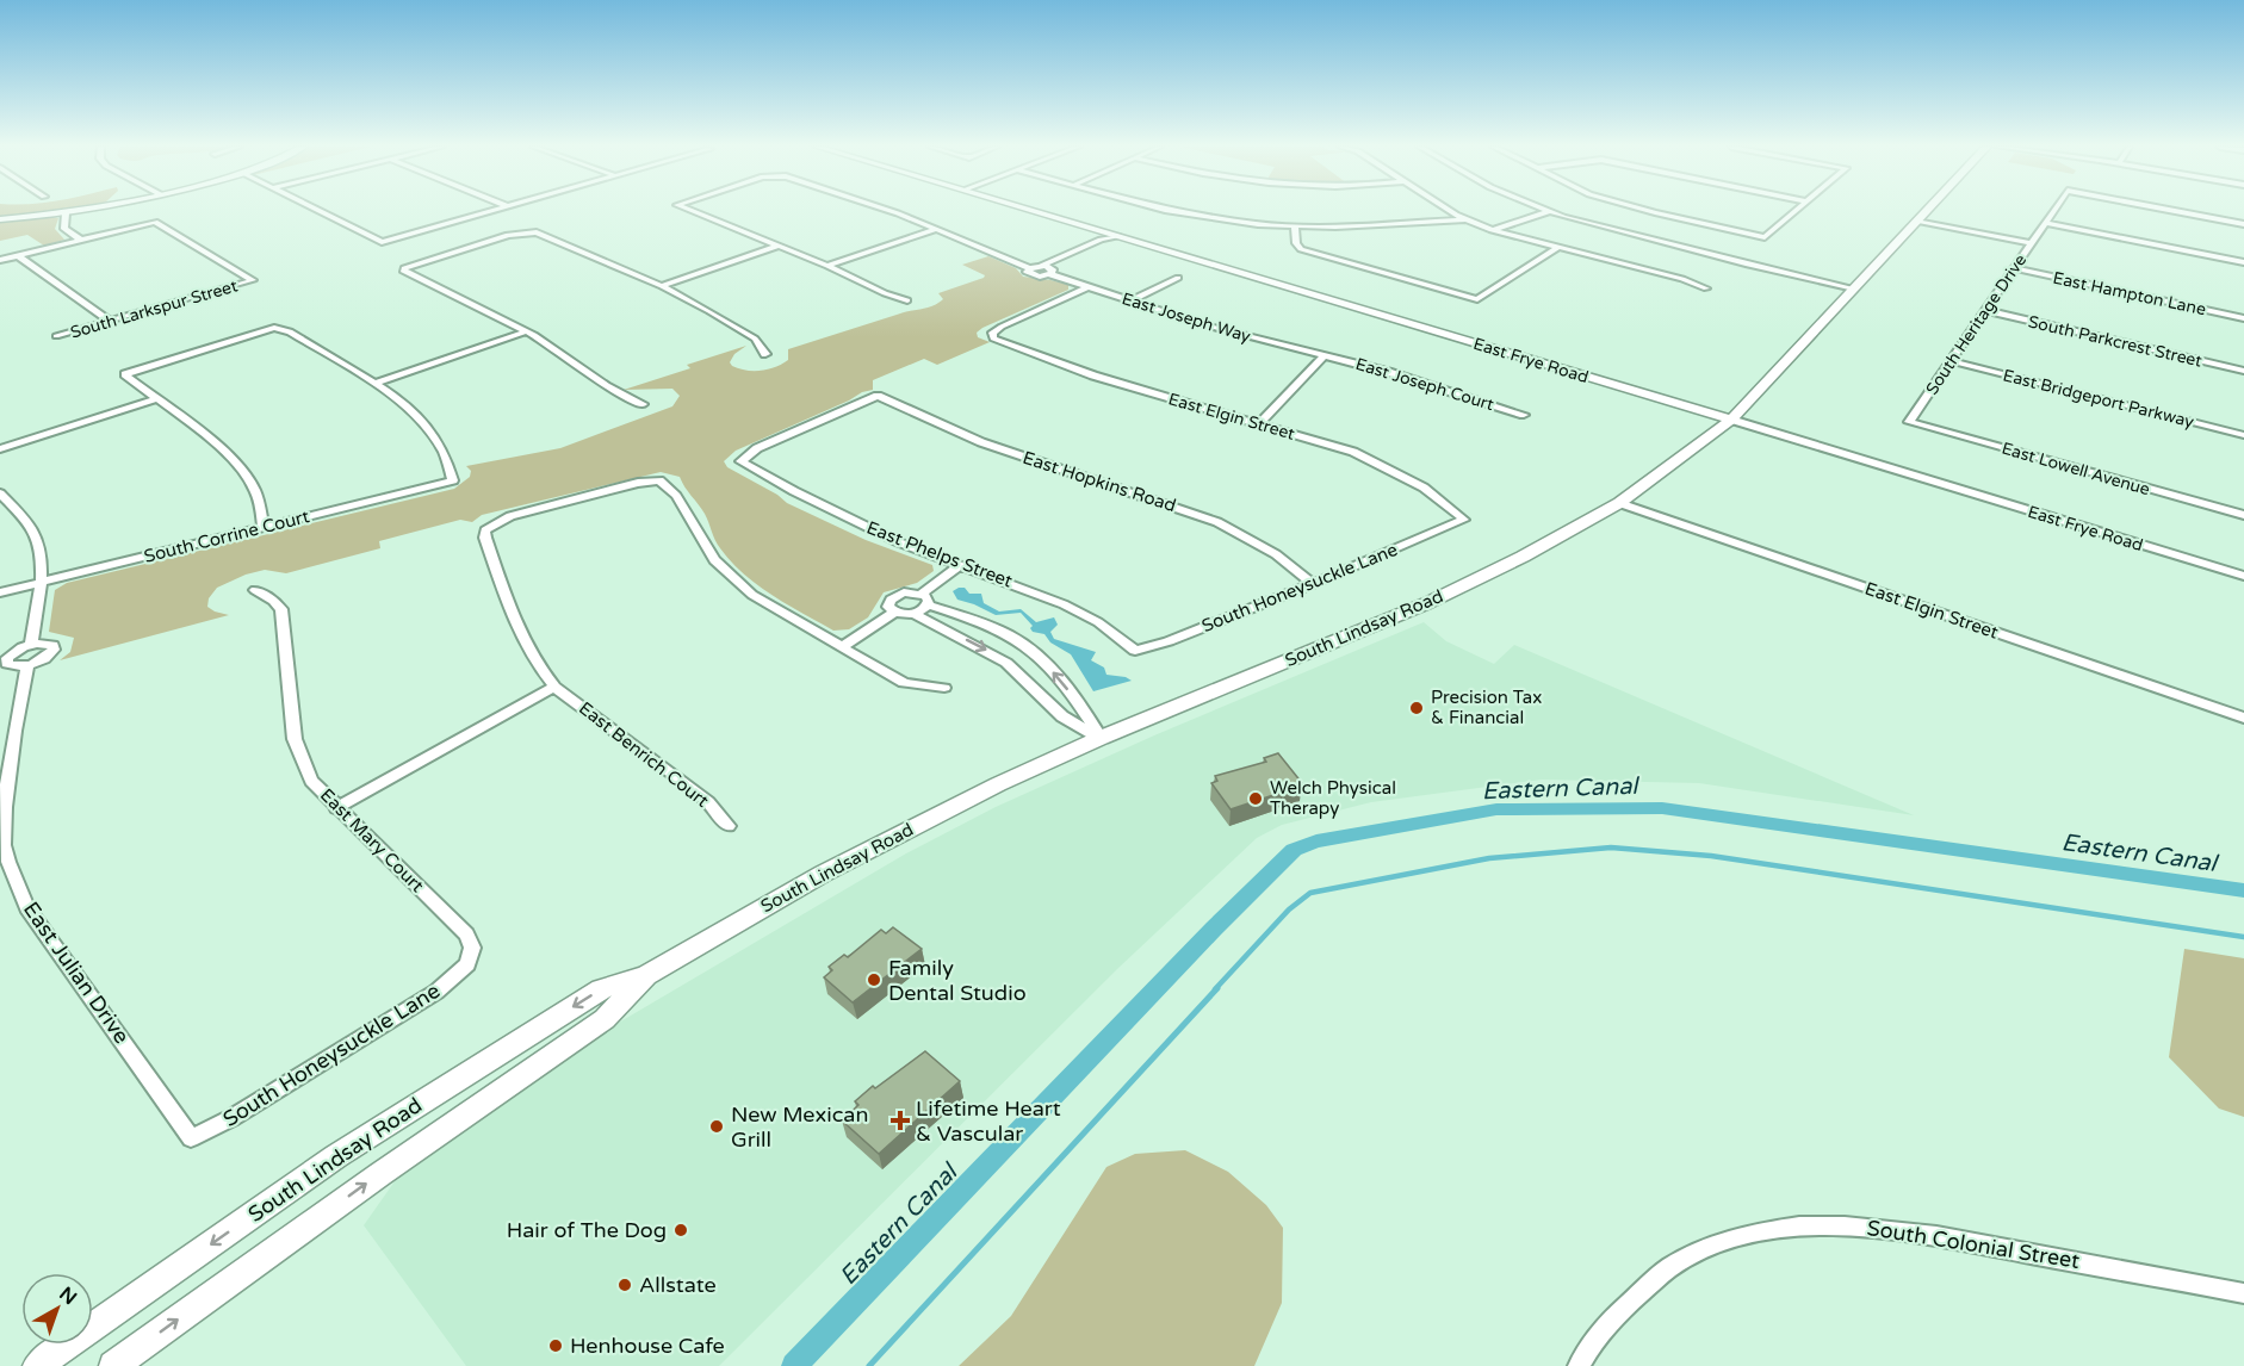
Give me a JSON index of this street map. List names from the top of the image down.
{
  "streets": {
    "main road": ["East Frye Road", "South Lindsay Road"],
    "street": [
      "East Hampton Lane",
      "South Larkspur Street",
      "East Joseph Way",
      "South Heritage Drive",
      "South Parkcrest Street",
      "East Joseph Court",
      "East Bridgeport Parkway",
      "East Elgin Street",
      "East Lowell Avenue",
      "East Hopkins Road",
      "South Corrine Court",
      "East Phelps Street",
      "South Honeysuckle Lane",
      "East Benrich Court",
      "East Mary Court",
      "East Julian Drive",
      "South Colonial Street"
    ]
  },
  "crossings": [
    ["East Hampton Lane", "South Heritage Drive"],
    ["East Joseph Way", "East Joseph Court"],
    ["East Joseph Way", "East Elgin Street"],
    ["South Heritage Drive", "South Parkcrest Street"],
    ["South Heritage Drive", "East Bridgeport Parkway"],
    ["South Heritage Drive", "East Lowell Avenue"],
    ["East Frye Road", "South Lindsay Road"],
    ["East Elgin Street", "South Honeysuckle Lane"],
    ["East Elgin Street", "South Lindsay Road"],
    ["East Hopkins Road", "East Phelps Street"],
    ["East Hopkins Road", "South Honeysuckle Lane"],
    ["East Phelps Street", "South Honeysuckle Lane"],
    ["South Honeysuckle Lane", "East Mary Court"],
    ["South Honeysuckle Lane", "East Julian Drive"]
  ],
  "water": ["Eastern Canal"],
  "places": {
    "other": [
      "Precision Tax & Financial",
      "Welch Physical Therapy",
      "Family Dental Studio",
      "New Mexican Grill",
      "Hair of The Dog",
      "Allstate",
      "Henhouse Cafe"
    ],
    "health": ["Lifetime Heart & Vascular"]
  },
  "north": "top right"
}
